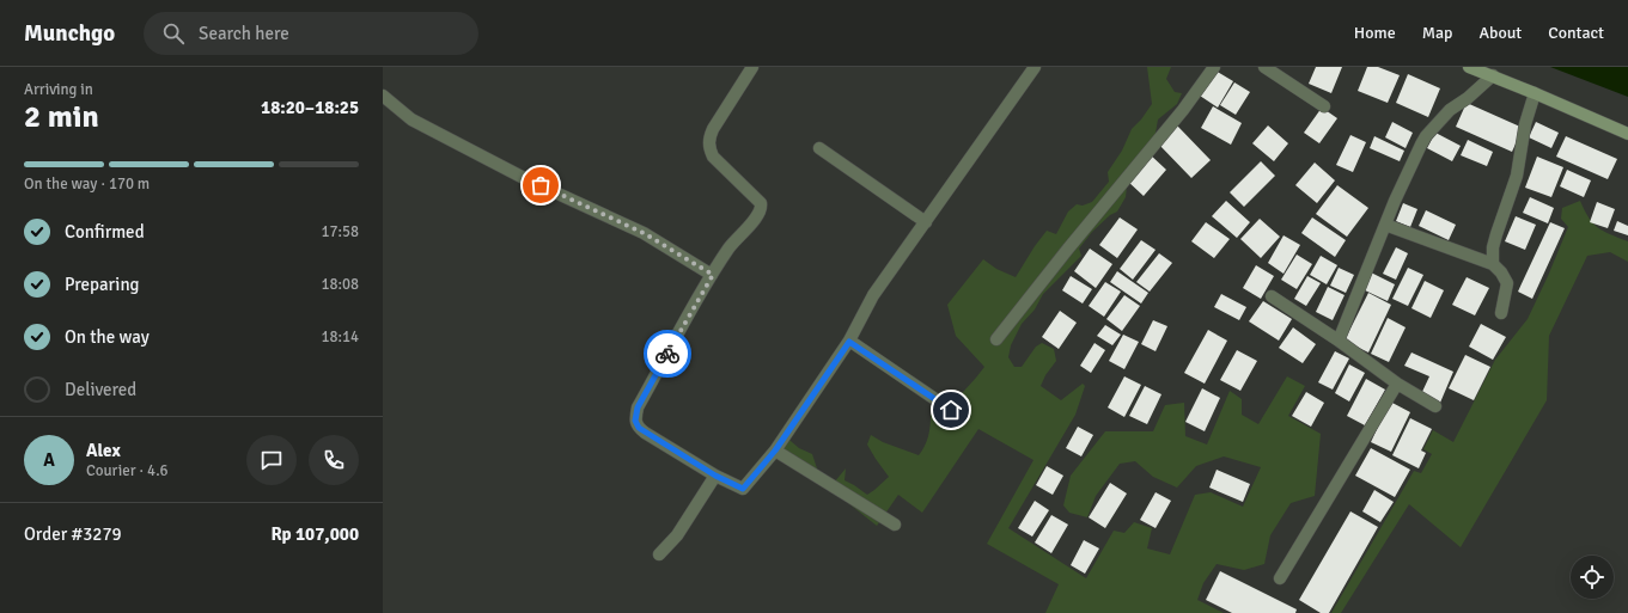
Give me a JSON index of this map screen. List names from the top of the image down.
{
  "page": {
    "header": "Munchgo",
    "search": "Search here",
    "nav": [
      "Home",
      "Map",
      "About",
      "Contact"
    ],
    "heading": ["2 min", "Arriving in", "18:20–18:25"],
    "panel": [
      "Alex",
      "Courier · 4.6",
      "Order #3279",
      "Rp 107,000"
    ],
    "bar": "On the way · 170 m",
    "list": [
      ["Confirmed", "17:58"],
      ["Preparing", "18:08"],
      ["On the way", "18:14"],
      "Delivered"
    ],
    "round": "A"
  }
}
